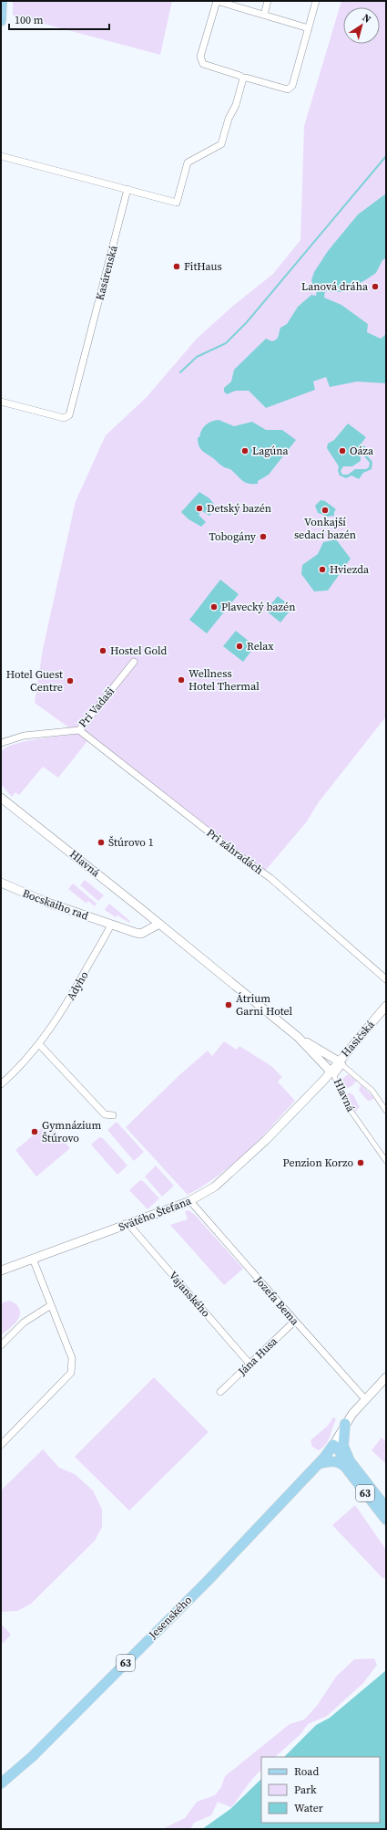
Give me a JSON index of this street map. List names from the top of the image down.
{
  "streets": {
    "main road": ["63", "Jesenského"],
    "street": [
      "Kasárenská",
      "Pri Vadaši",
      "Pri záhradách",
      "Hlavná",
      "Bocskaiho rad",
      "Adyho",
      "Hasičská",
      "Svätého Štefana",
      "Vajanského",
      "Jozefa Bema",
      "Jána Husa"
    ]
  },
  "crossings": [
    ["Pri Vadaši", "Pri záhradách"],
    ["Hlavná", "Hasičská"],
    ["Hlavná", "Svätého Štefana"],
    ["Bocskaiho rad", "Adyho"],
    ["Hasičská", "Svätého Štefana"],
    ["Svätého Štefana", "Vajanského"],
    ["Svätého Štefana", "Jozefa Bema"],
    ["Vajanského", "Jána Husa"],
    ["Jozefa Bema", "Jána Husa"],
    ["63", "Jesenského"]
  ],
  "places": [
    "FitHaus",
    "Lanová dráha",
    "Lagúna",
    "Oáza",
    "Detský bazén",
    "Vonkajší sedací bazén",
    "Tobogány",
    "Hviezda",
    "Plavecký bazén",
    "Relax",
    "Hostel Gold",
    "Wellness Hotel Thermal",
    "Hotel Guest Centre",
    "Štúrovo 1",
    "Átrium Garni Hotel",
    "Gymnázium Štúrovo",
    "Penzion Korzo"
  ],
  "legend": ["Road", "Park", "Water"],
  "scale_bar": "100 m",
  "north": "top right"
}
